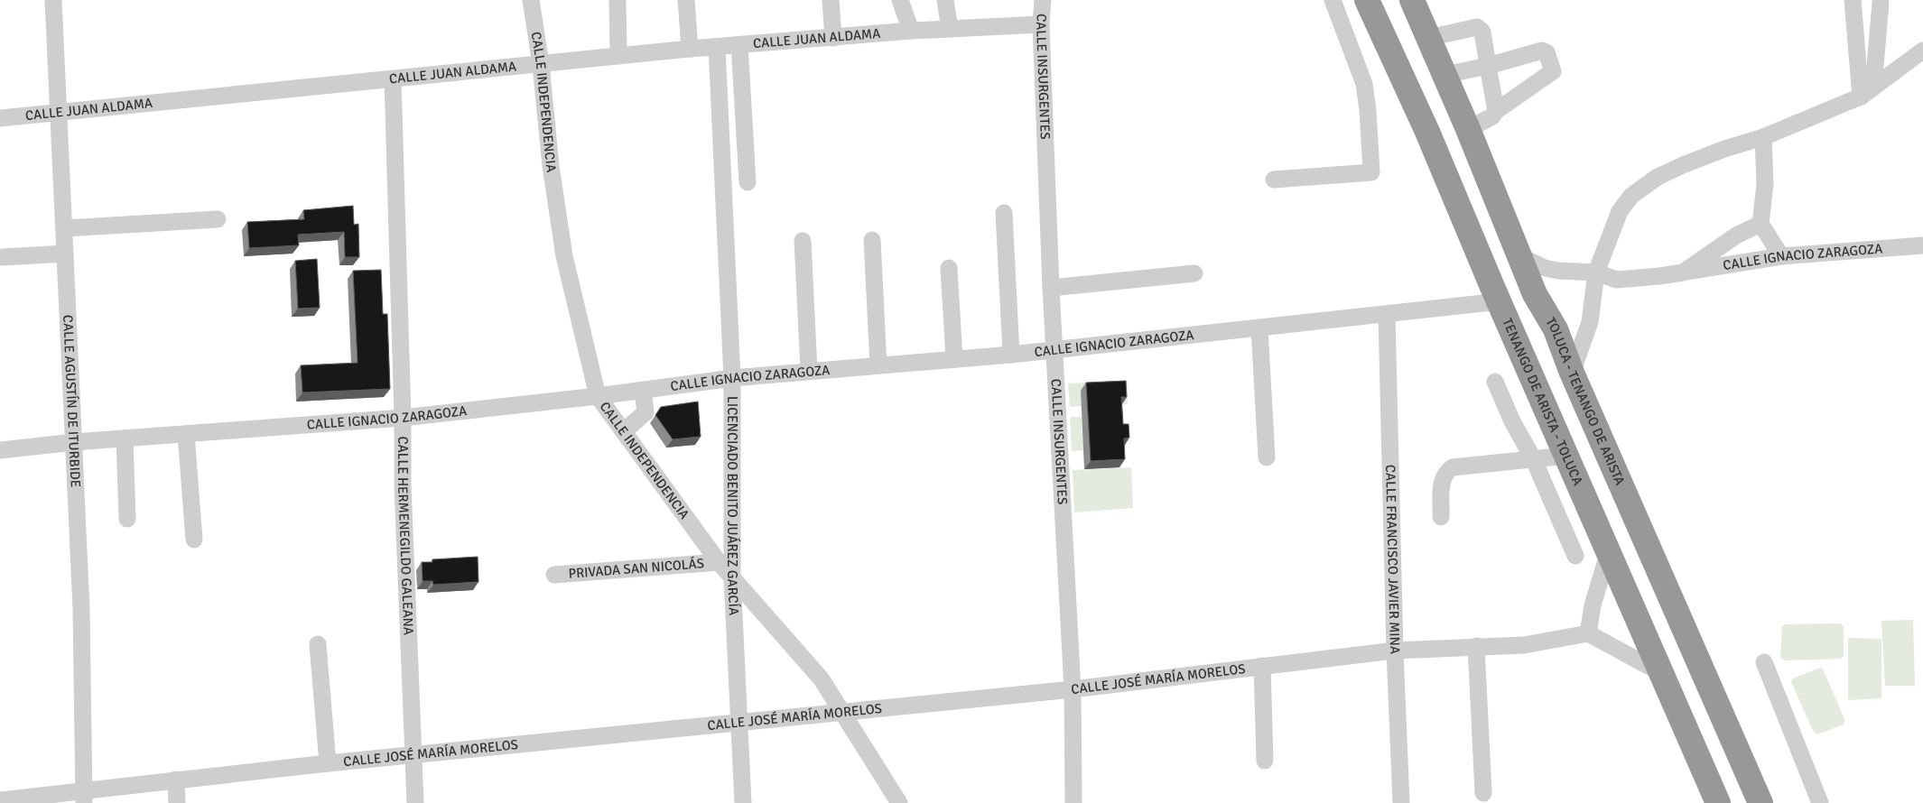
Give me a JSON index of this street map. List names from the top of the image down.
{
  "streets": {
    "highway": ["TENANGO DE ARISTA - TOLUCA", "TOLUCA - TENANGO DE ARISTA"],
    "street": [
      "CALLE JUAN ALDAMA",
      "CALLE INSURGENTES",
      "CALLE INDEPENDENCIA",
      "CALLE IGNACIO ZARAGOZA",
      "CALLE AGUSTÍN DE ITURBIDE",
      "LICENCIADO BENITO JUÁREZ GARCÍA",
      "CALLE HERMENEGILDO GALEANA",
      "CALLE FRANCISCO JAVIER MINA",
      "PRIVADA SAN NICOLÁS",
      "CALLE JOSÉ MARÍA MORELOS"
    ]
  },
  "crossings": [
    ["CALLE JUAN ALDAMA", "CALLE INSURGENTES"],
    ["CALLE JUAN ALDAMA", "CALLE INDEPENDENCIA"],
    ["CALLE JUAN ALDAMA", "CALLE AGUSTÍN DE ITURBIDE"],
    ["CALLE JUAN ALDAMA", "LICENCIADO BENITO JUÁREZ GARCÍA"],
    ["CALLE JUAN ALDAMA", "CALLE HERMENEGILDO GALEANA"],
    ["CALLE INSURGENTES", "CALLE IGNACIO ZARAGOZA"],
    ["CALLE INSURGENTES", "CALLE JOSÉ MARÍA MORELOS"],
    ["CALLE INDEPENDENCIA", "CALLE IGNACIO ZARAGOZA"],
    ["CALLE INDEPENDENCIA", "LICENCIADO BENITO JUÁREZ GARCÍA"],
    ["CALLE INDEPENDENCIA", "PRIVADA SAN NICOLÁS"],
    ["CALLE INDEPENDENCIA", "CALLE JOSÉ MARÍA MORELOS"],
    ["CALLE IGNACIO ZARAGOZA", "CALLE AGUSTÍN DE ITURBIDE"],
    ["CALLE IGNACIO ZARAGOZA", "TENANGO DE ARISTA - TOLUCA"],
    ["CALLE IGNACIO ZARAGOZA", "TOLUCA - TENANGO DE ARISTA"],
    ["CALLE IGNACIO ZARAGOZA", "LICENCIADO BENITO JUÁREZ GARCÍA"],
    ["CALLE IGNACIO ZARAGOZA", "CALLE HERMENEGILDO GALEANA"],
    ["CALLE IGNACIO ZARAGOZA", "CALLE FRANCISCO JAVIER MINA"],
    ["CALLE AGUSTÍN DE ITURBIDE", "CALLE JOSÉ MARÍA MORELOS"],
    ["LICENCIADO BENITO JUÁREZ GARCÍA", "CALLE JOSÉ MARÍA MORELOS"],
    ["CALLE HERMENEGILDO GALEANA", "CALLE JOSÉ MARÍA MORELOS"],
    ["CALLE FRANCISCO JAVIER MINA", "CALLE JOSÉ MARÍA MORELOS"]
  ]
}
